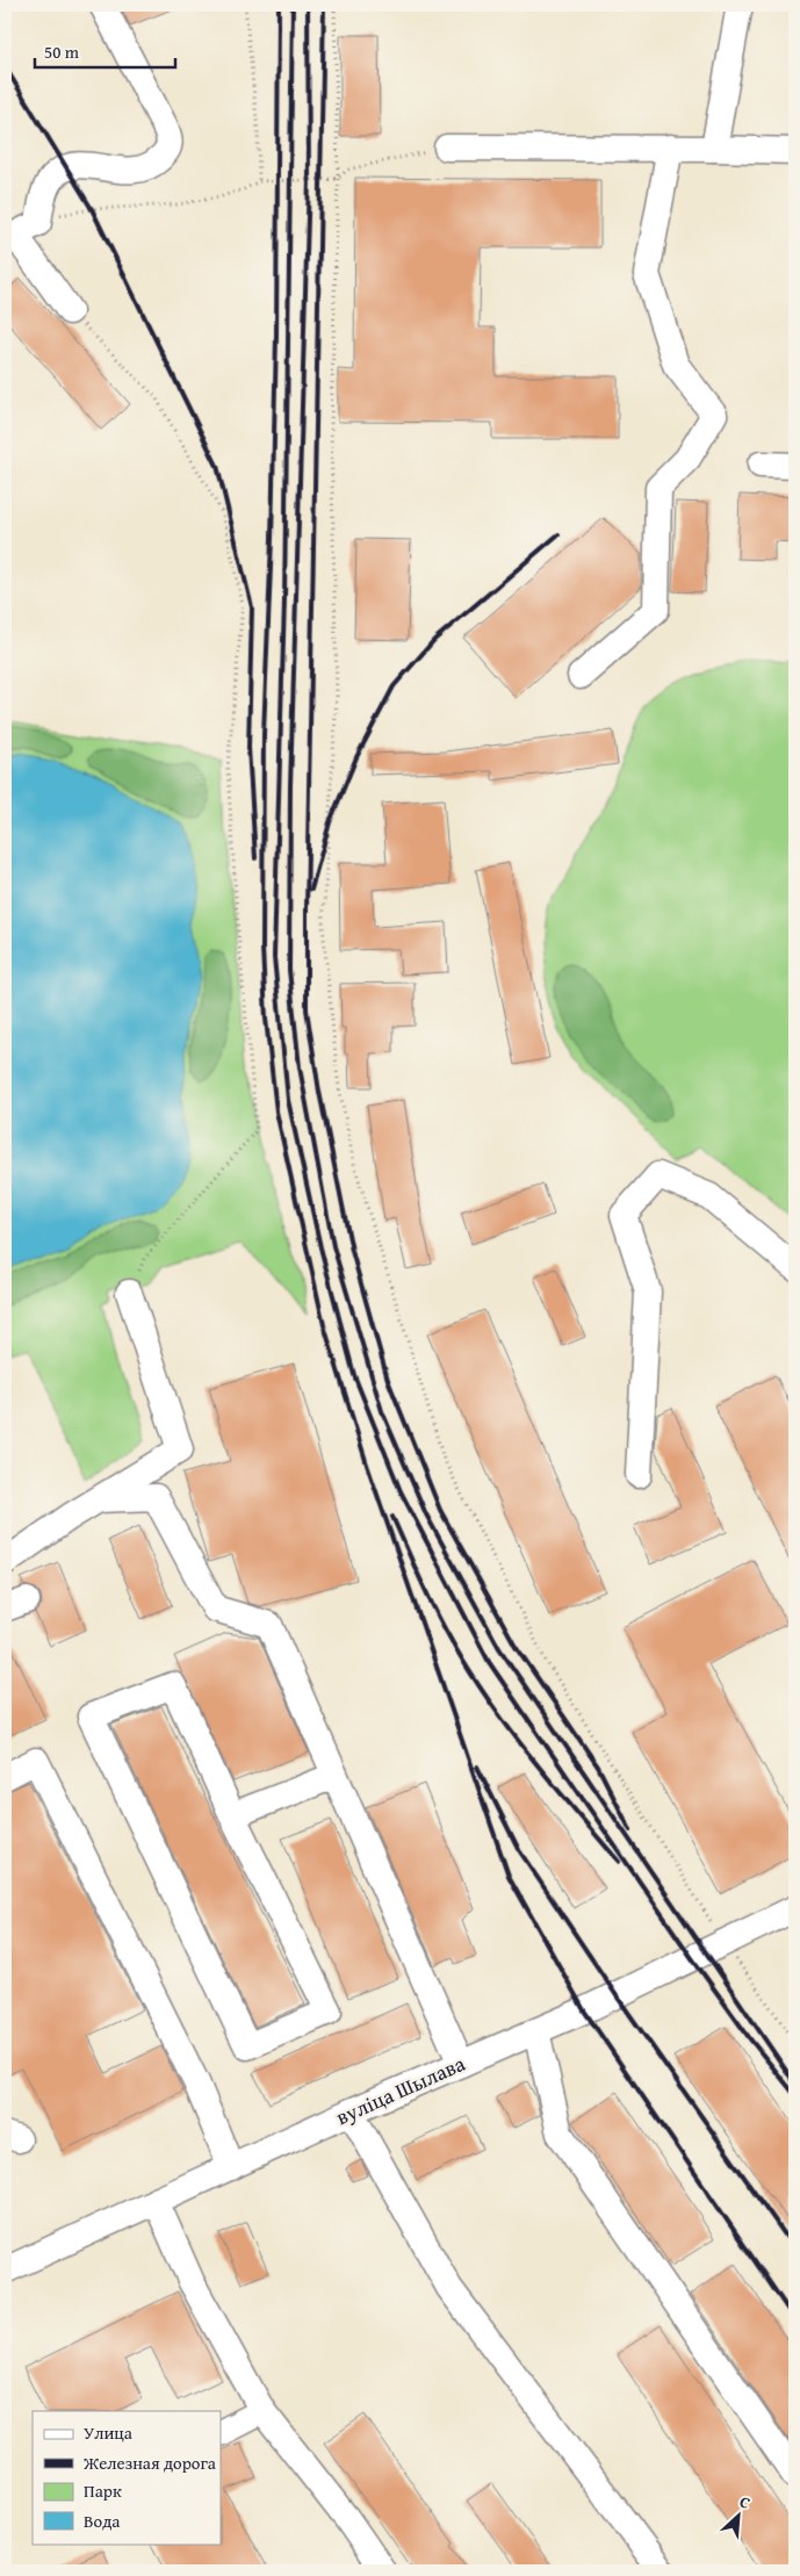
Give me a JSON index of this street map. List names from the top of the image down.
{
  "streets": {
    "street": ["вуліца Шылава"]
  },
  "legend": [
    "Улица",
    "Железная дорога",
    "Парк",
    "Вода"
  ],
  "scale_bar": "50 m",
  "north": "top right"
}
